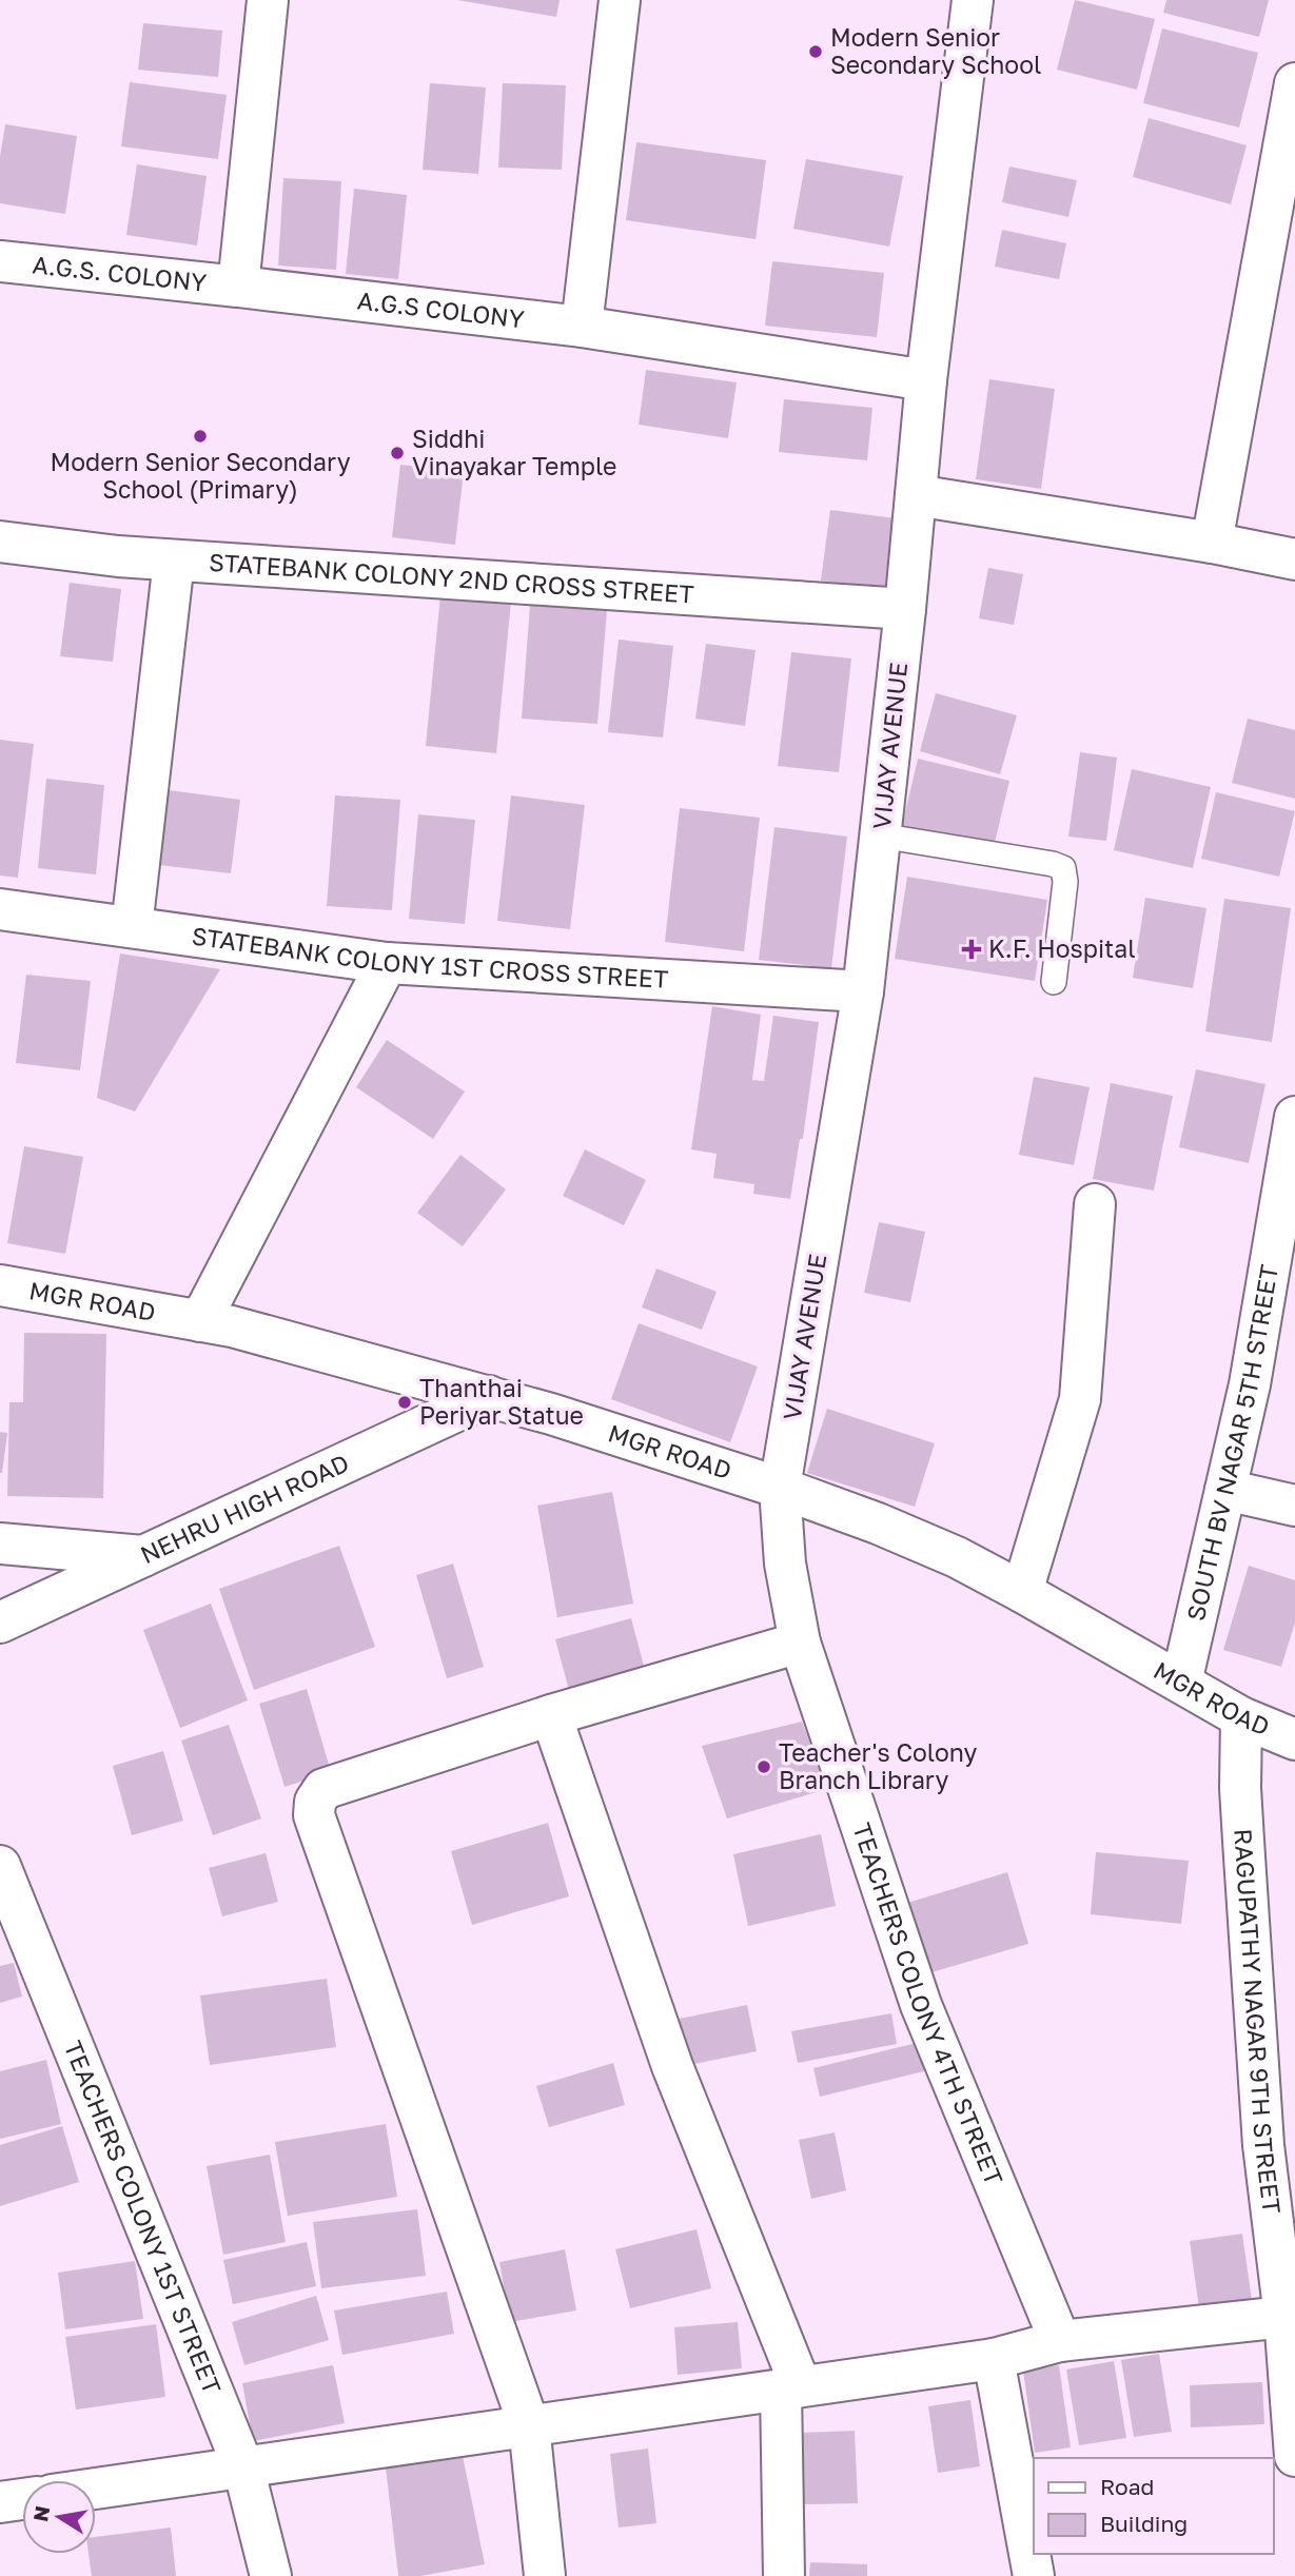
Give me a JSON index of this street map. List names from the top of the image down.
{
  "streets": {
    "street": [
      "A.G.S. COLONY",
      "A.G.S COLONY",
      "STATEBANK COLONY 2ND CROSS STREET",
      "VIJAY AVENUE",
      "STATEBANK COLONY 1ST CROSS STREET",
      "MGR ROAD",
      "SOUTH BV NAGAR 5TH STREET",
      "NEHRU HIGH ROAD",
      "TEACHERS COLONY 4TH STREET",
      "RAGUPATHY NAGAR 9TH STREET",
      "TEACHERS COLONY 1ST STREET"
    ]
  },
  "crossings": [
    ["A.G.S. COLONY", "A.G.S COLONY"],
    ["A.G.S COLONY", "VIJAY AVENUE"],
    ["STATEBANK COLONY 2ND CROSS STREET", "VIJAY AVENUE"],
    ["VIJAY AVENUE", "STATEBANK COLONY 1ST CROSS STREET"],
    ["VIJAY AVENUE", "MGR ROAD"],
    ["VIJAY AVENUE", "TEACHERS COLONY 4TH STREET"],
    ["MGR ROAD", "SOUTH BV NAGAR 5TH STREET"],
    ["MGR ROAD", "NEHRU HIGH ROAD"],
    ["MGR ROAD", "TEACHERS COLONY 4TH STREET"],
    ["MGR ROAD", "RAGUPATHY NAGAR 9TH STREET"]
  ],
  "places": {
    "other": [
      "Modern Senior Secondary School",
      "Modern Senior Secondary School (Primary)",
      "Siddhi Vinayakar Temple",
      "Thanthai Periyar Statue",
      "Teacher's Colony Branch Library"
    ],
    "health": ["K.F. Hospital"]
  },
  "legend": ["Road", "Building"],
  "north": "left"
}
